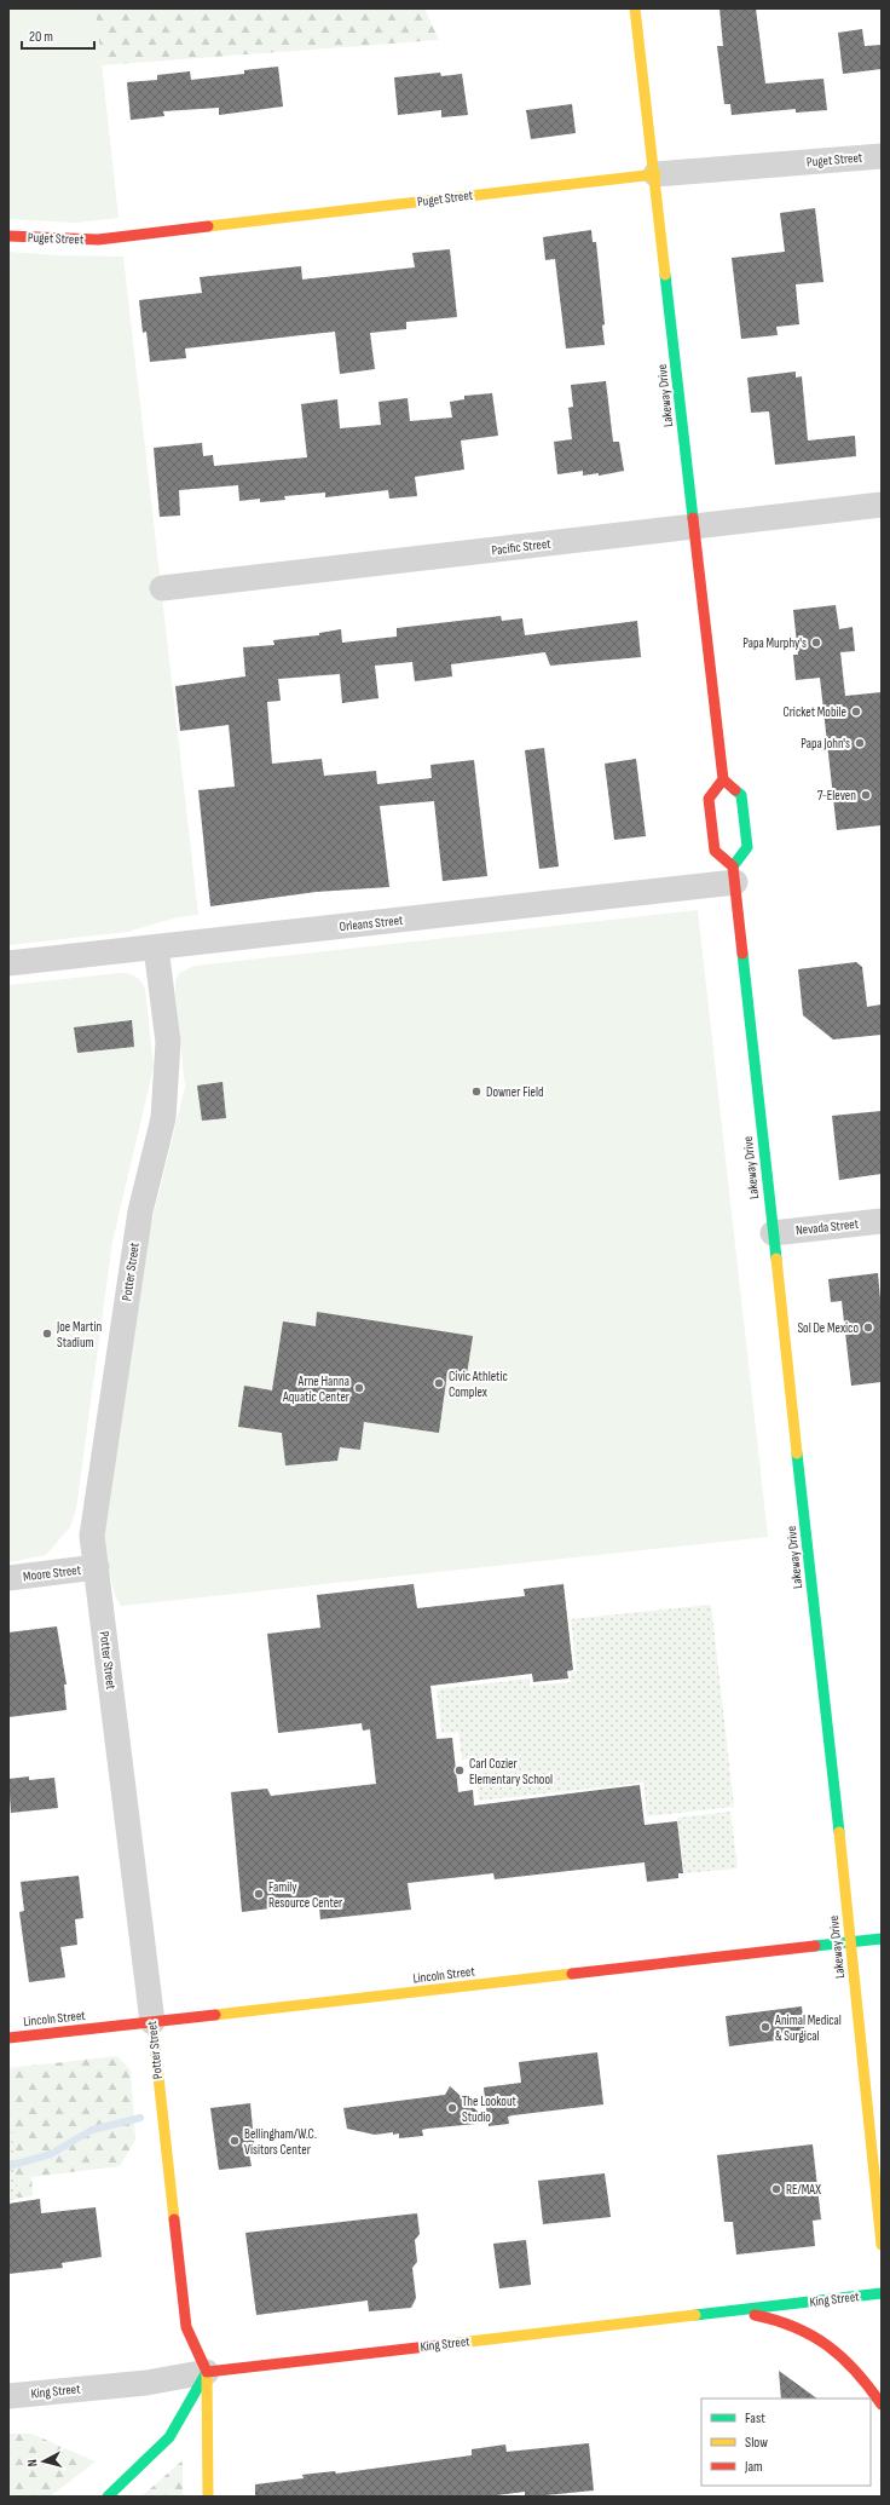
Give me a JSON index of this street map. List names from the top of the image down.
{
  "streets": {
    "main road": [
      "Puget Street",
      "Lakeway Drive",
      "Potter Street",
      "Lincoln Street",
      "King Street"
    ],
    "street": [
      "Pacific Street",
      "Orleans Street",
      "Nevada Street",
      "Moore Street"
    ]
  },
  "crossings": [
    ["Puget Street", "Lakeway Drive"],
    ["Lakeway Drive", "Pacific Street"],
    ["Lakeway Drive", "Orleans Street"],
    ["Lakeway Drive", "Nevada Street"],
    ["Lakeway Drive", "Lincoln Street"],
    ["Orleans Street", "Potter Street"],
    ["Potter Street", "Moore Street"],
    ["Potter Street", "Lincoln Street"],
    ["Potter Street", "King Street"]
  ],
  "places": [
    "Papa Murphy's",
    "Cricket Mobile",
    "Papa John's",
    "7-Eleven",
    "Downer Field",
    "Sol De Mexico",
    "Joe Martin Stadium",
    "Civic Athletic Complex",
    "Arne Hanna Aquatic Center",
    "Carl Cozier Elementary School",
    "Family Resource Center",
    "Animal Medical & Surgical",
    "The Lookout Studio",
    "Bellingham/W.C. Visitors Center",
    "RE/MAX"
  ],
  "legend": ["Fast", "Slow", "Jam"],
  "scale_bar": "20 m",
  "north": "left"
}
